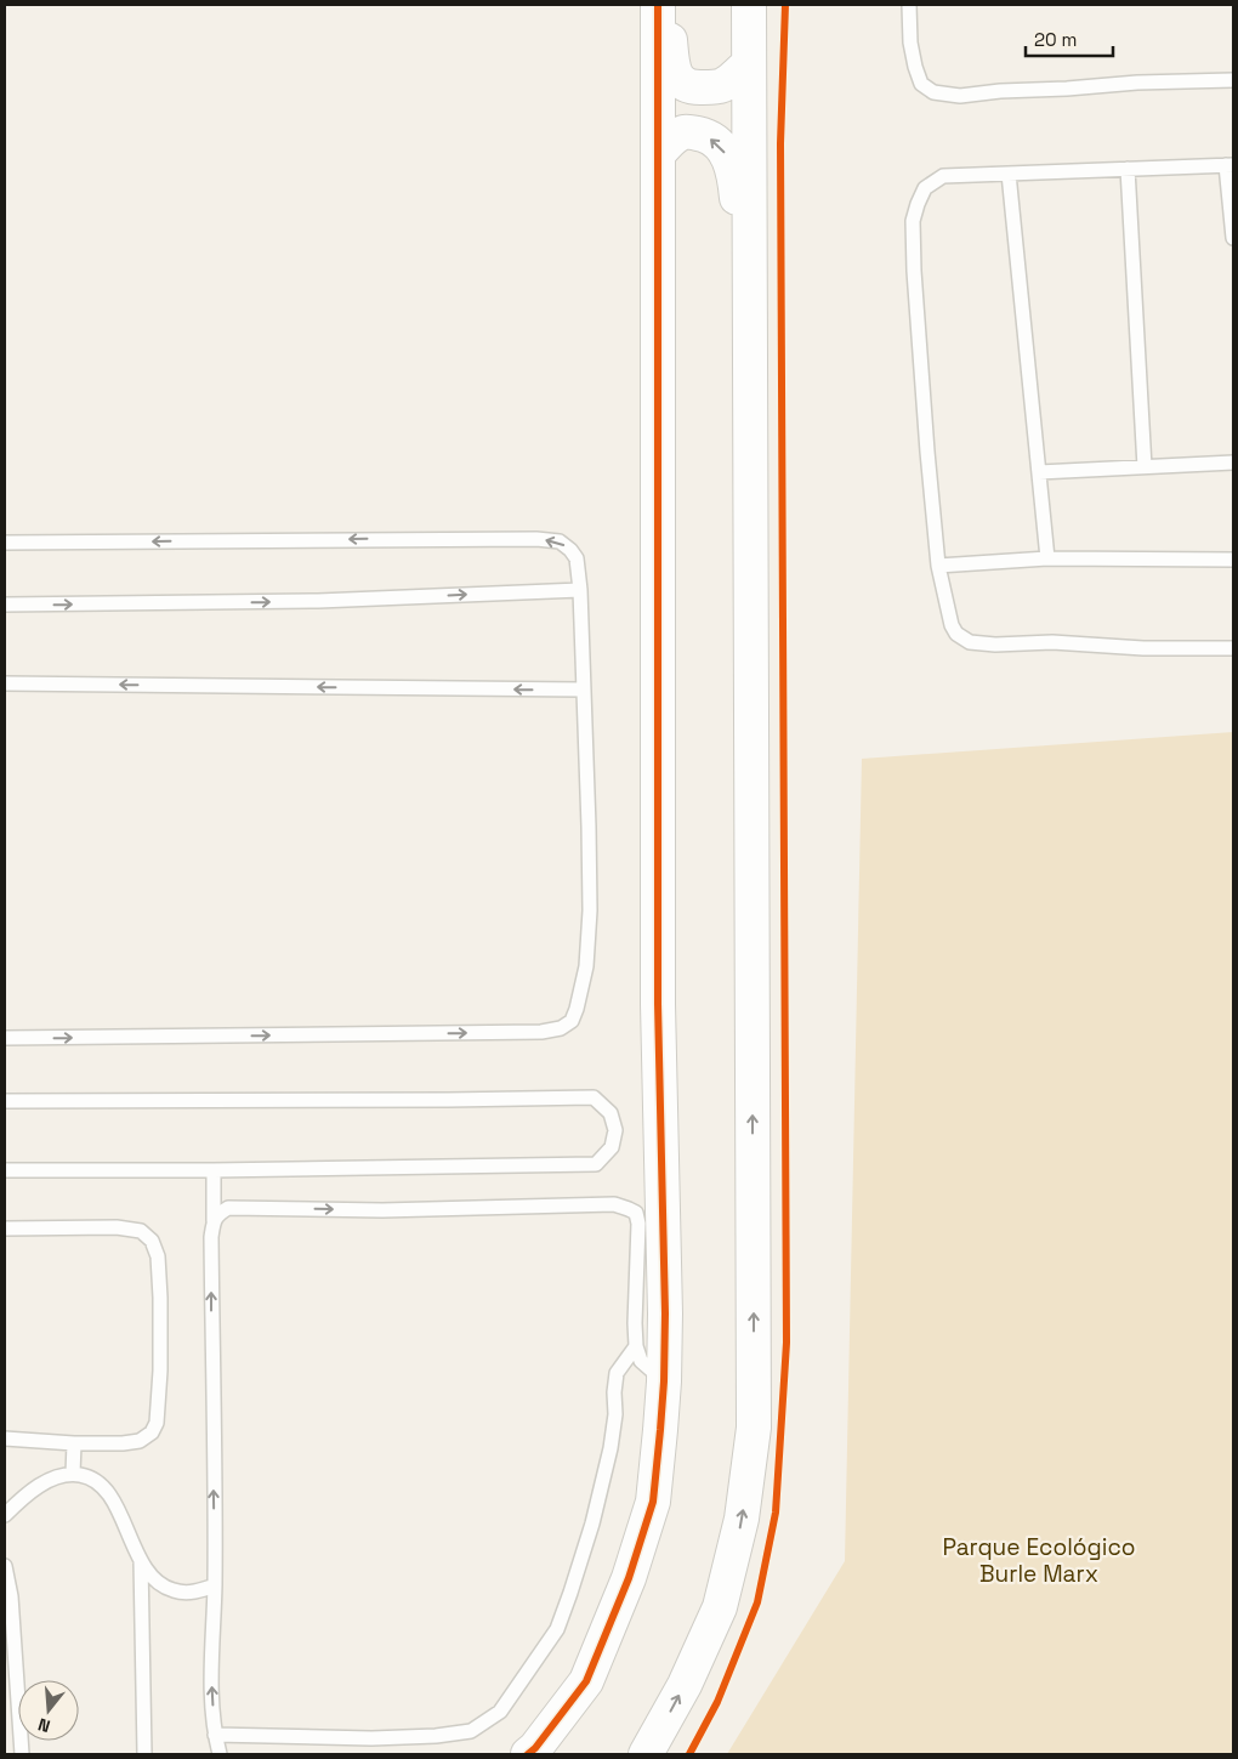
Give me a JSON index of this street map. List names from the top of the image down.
{
  "parks": ["Parque Ecológico Burle Marx"],
  "scale_bar": "20 m",
  "north": "bottom"
}
